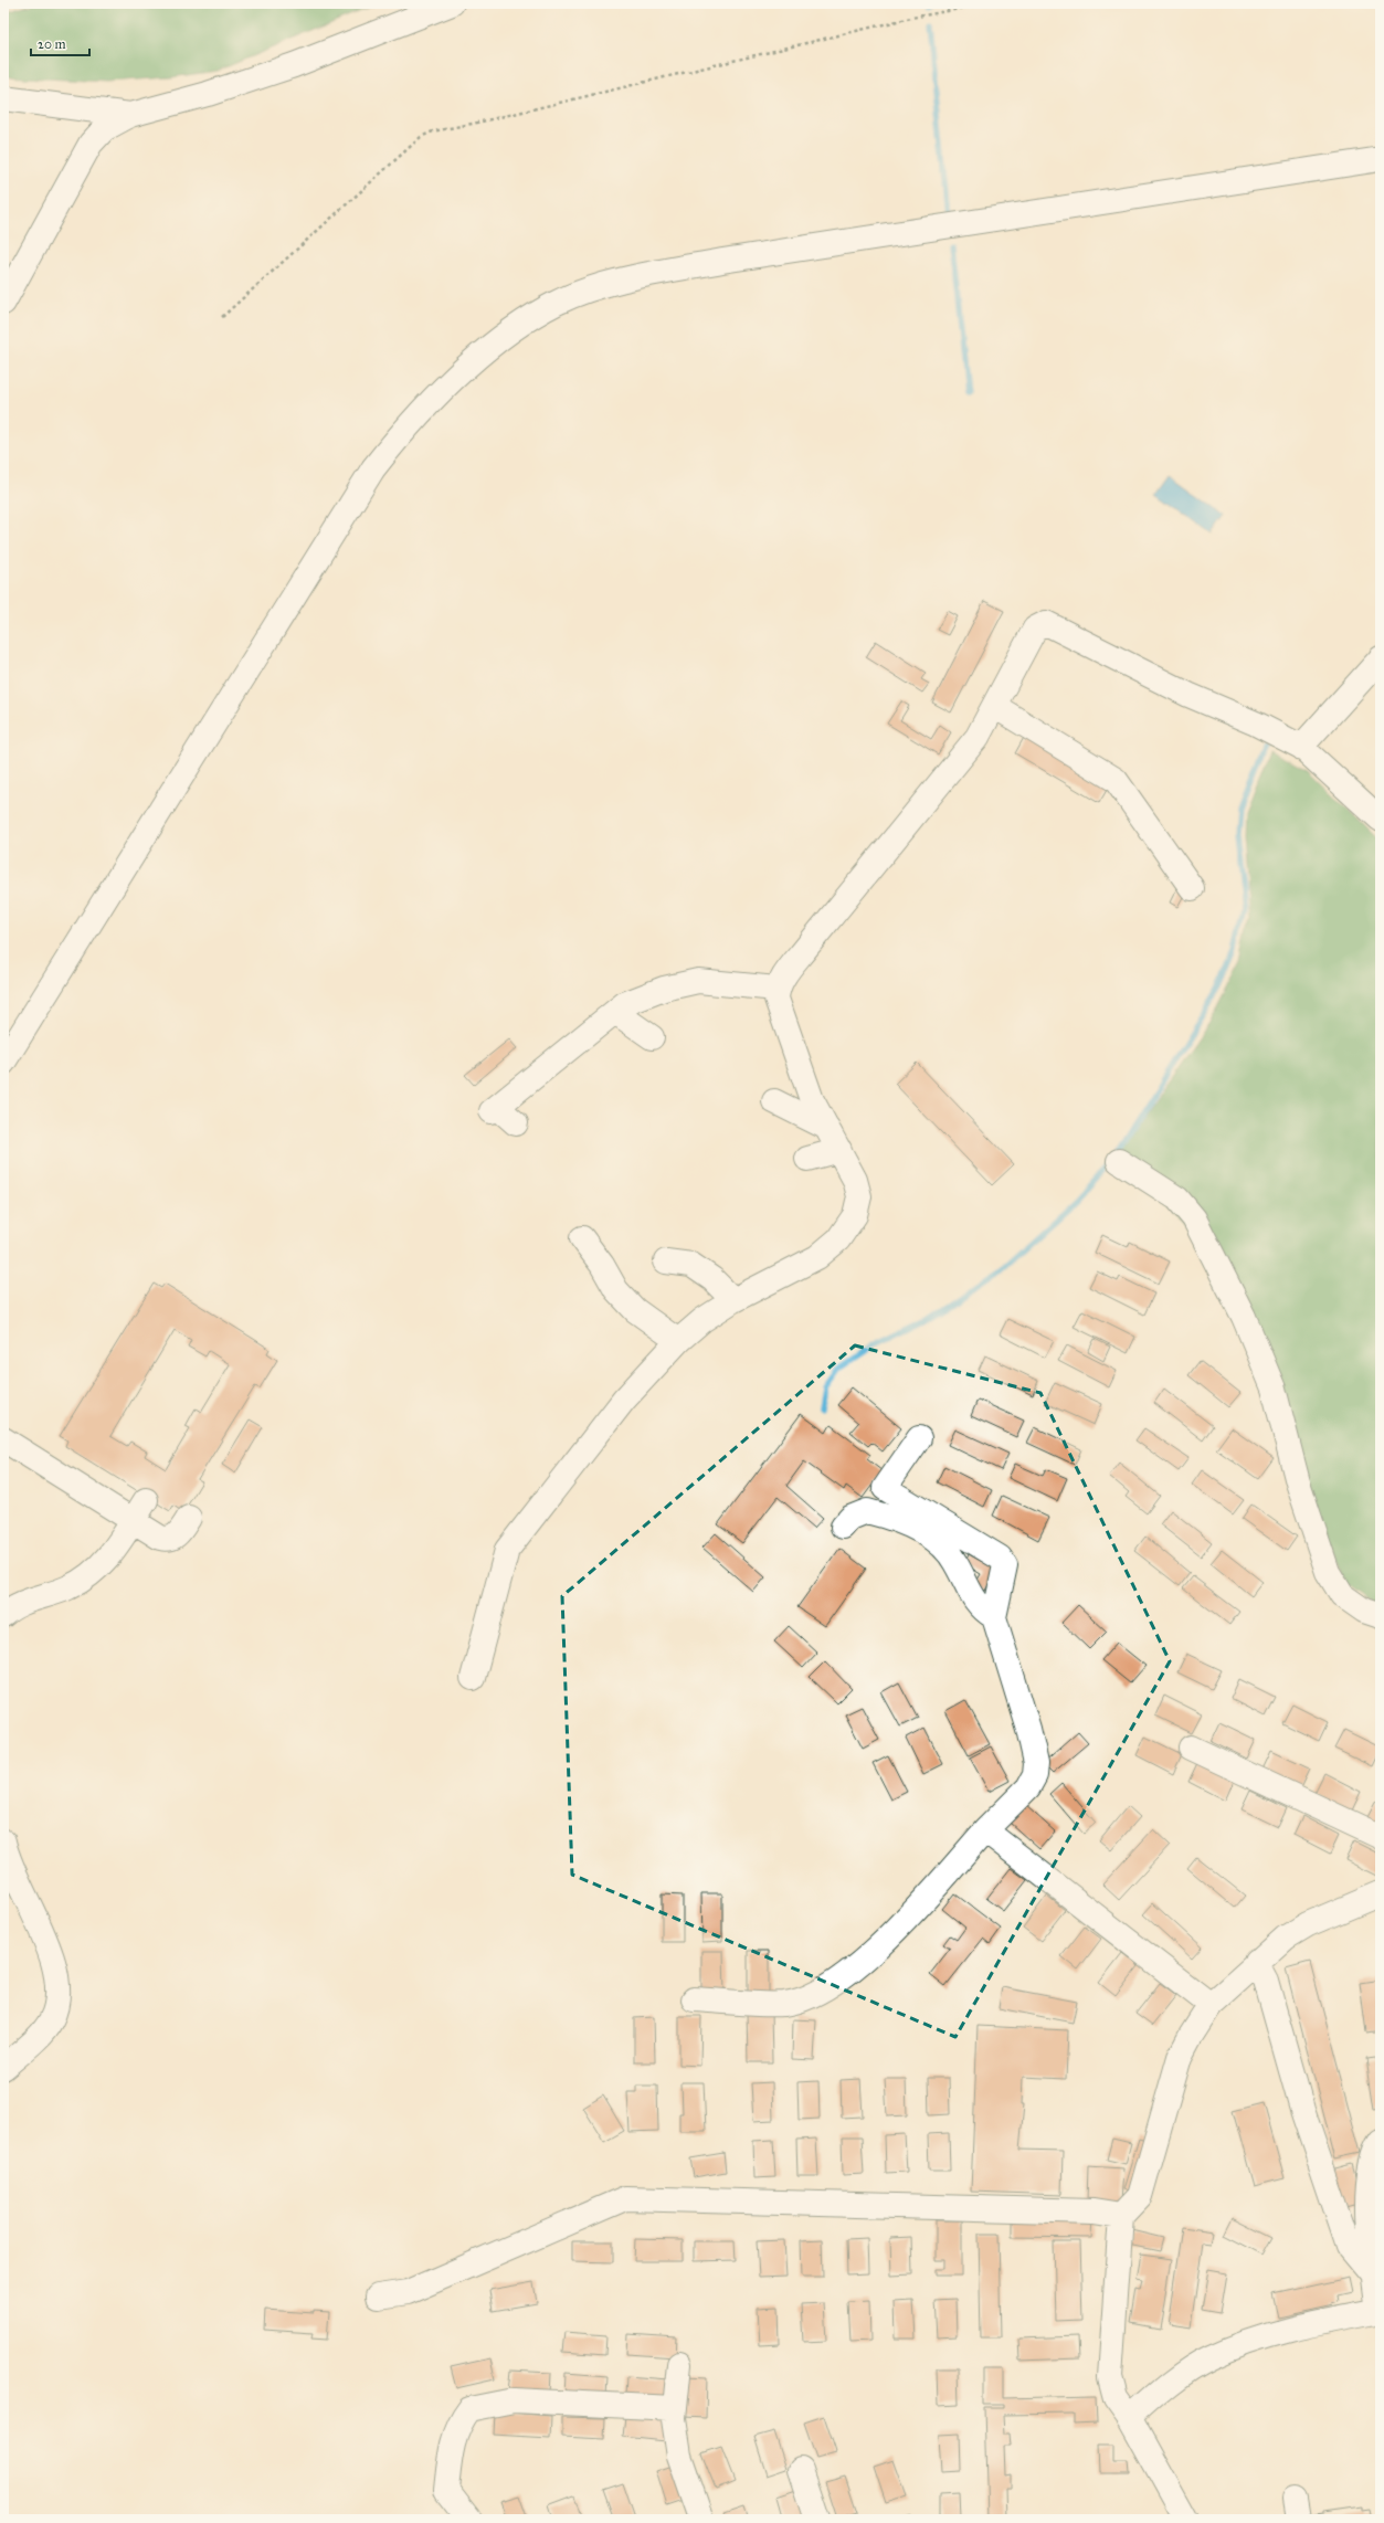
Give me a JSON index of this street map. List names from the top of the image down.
{
  "scale_bar": "20 m"
}
